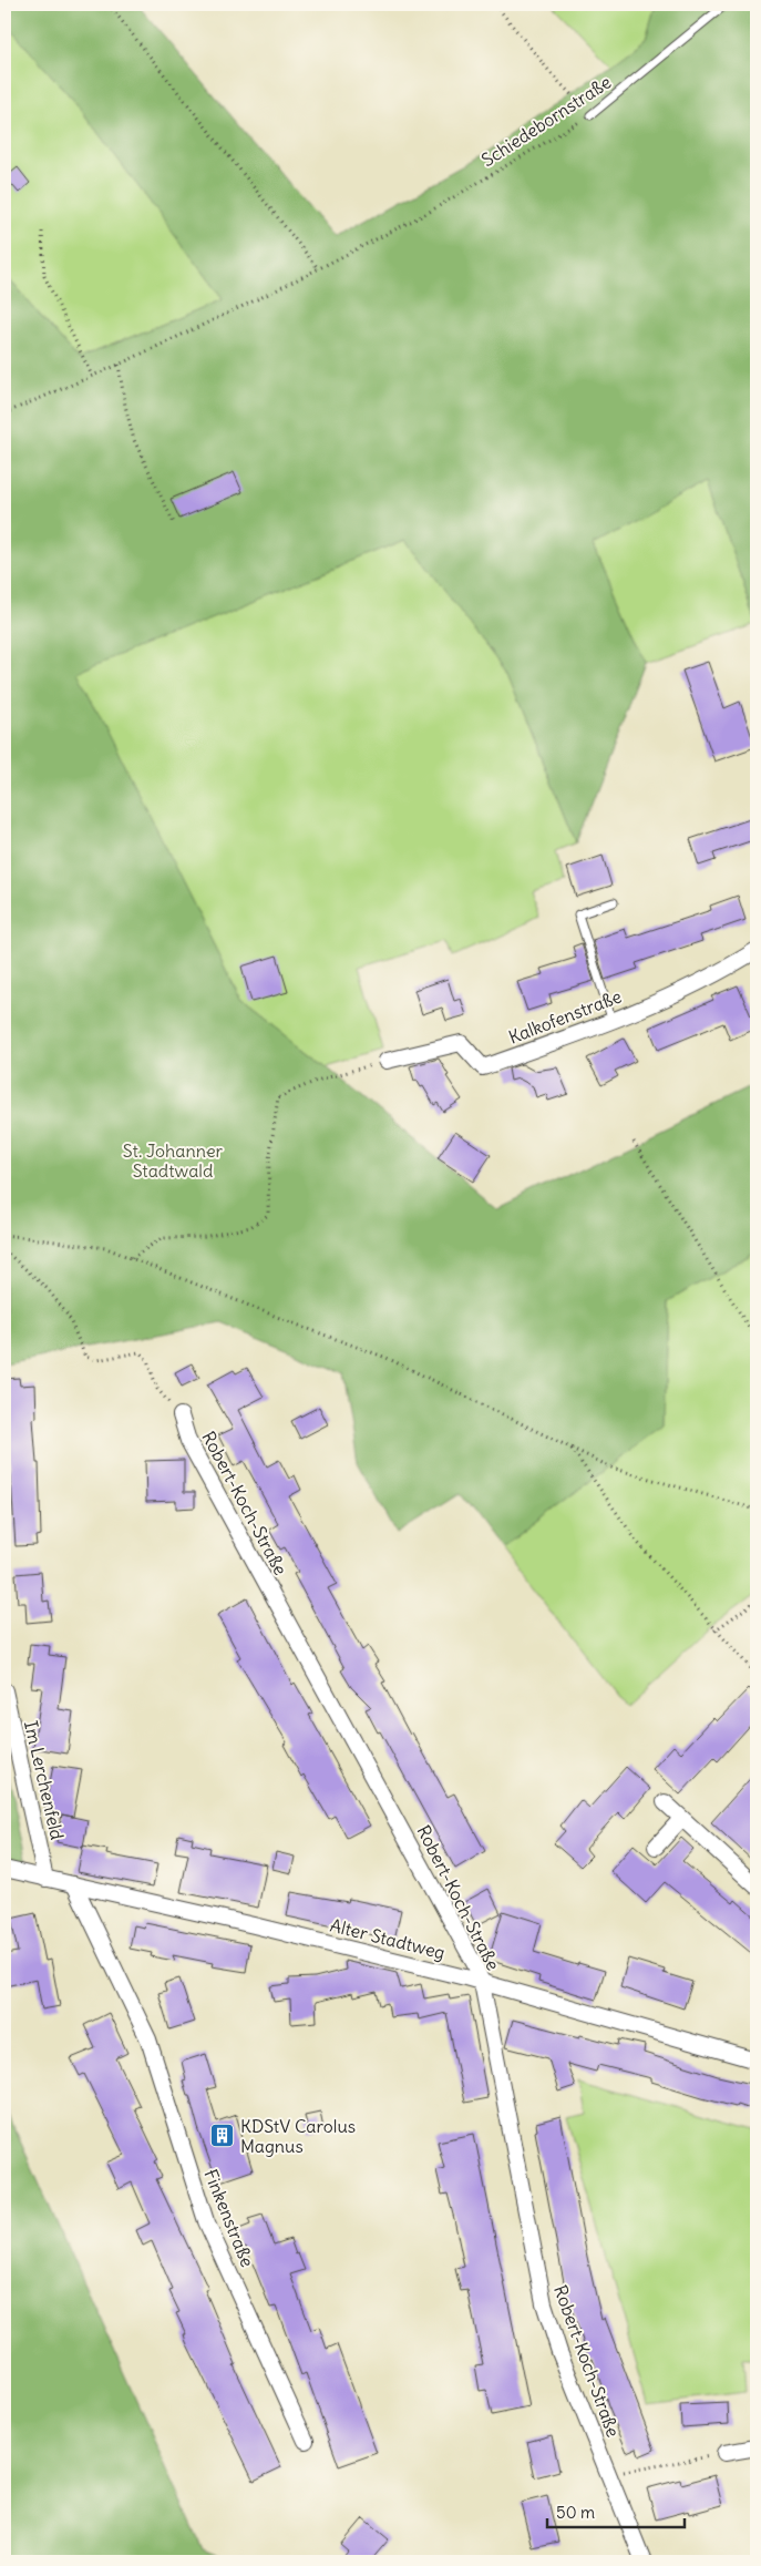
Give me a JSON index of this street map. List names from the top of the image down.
{
  "streets": {
    "street": [
      "Kalkofenstraße",
      "Robert-Koch-Straße",
      "Im Lerchenfeld",
      "Alter Stadtweg",
      "Finkenstraße"
    ],
    "lane": ["Schiedebornstraße"]
  },
  "crossings": [
    ["Robert-Koch-Straße", "Alter Stadtweg"],
    ["Im Lerchenfeld", "Alter Stadtweg"],
    ["Alter Stadtweg", "Finkenstraße"]
  ],
  "parks": ["St. Johanner Stadtwald"],
  "places": {
    "building": ["KDStV Carolus Magnus"]
  },
  "scale_bar": "50 m"
}
